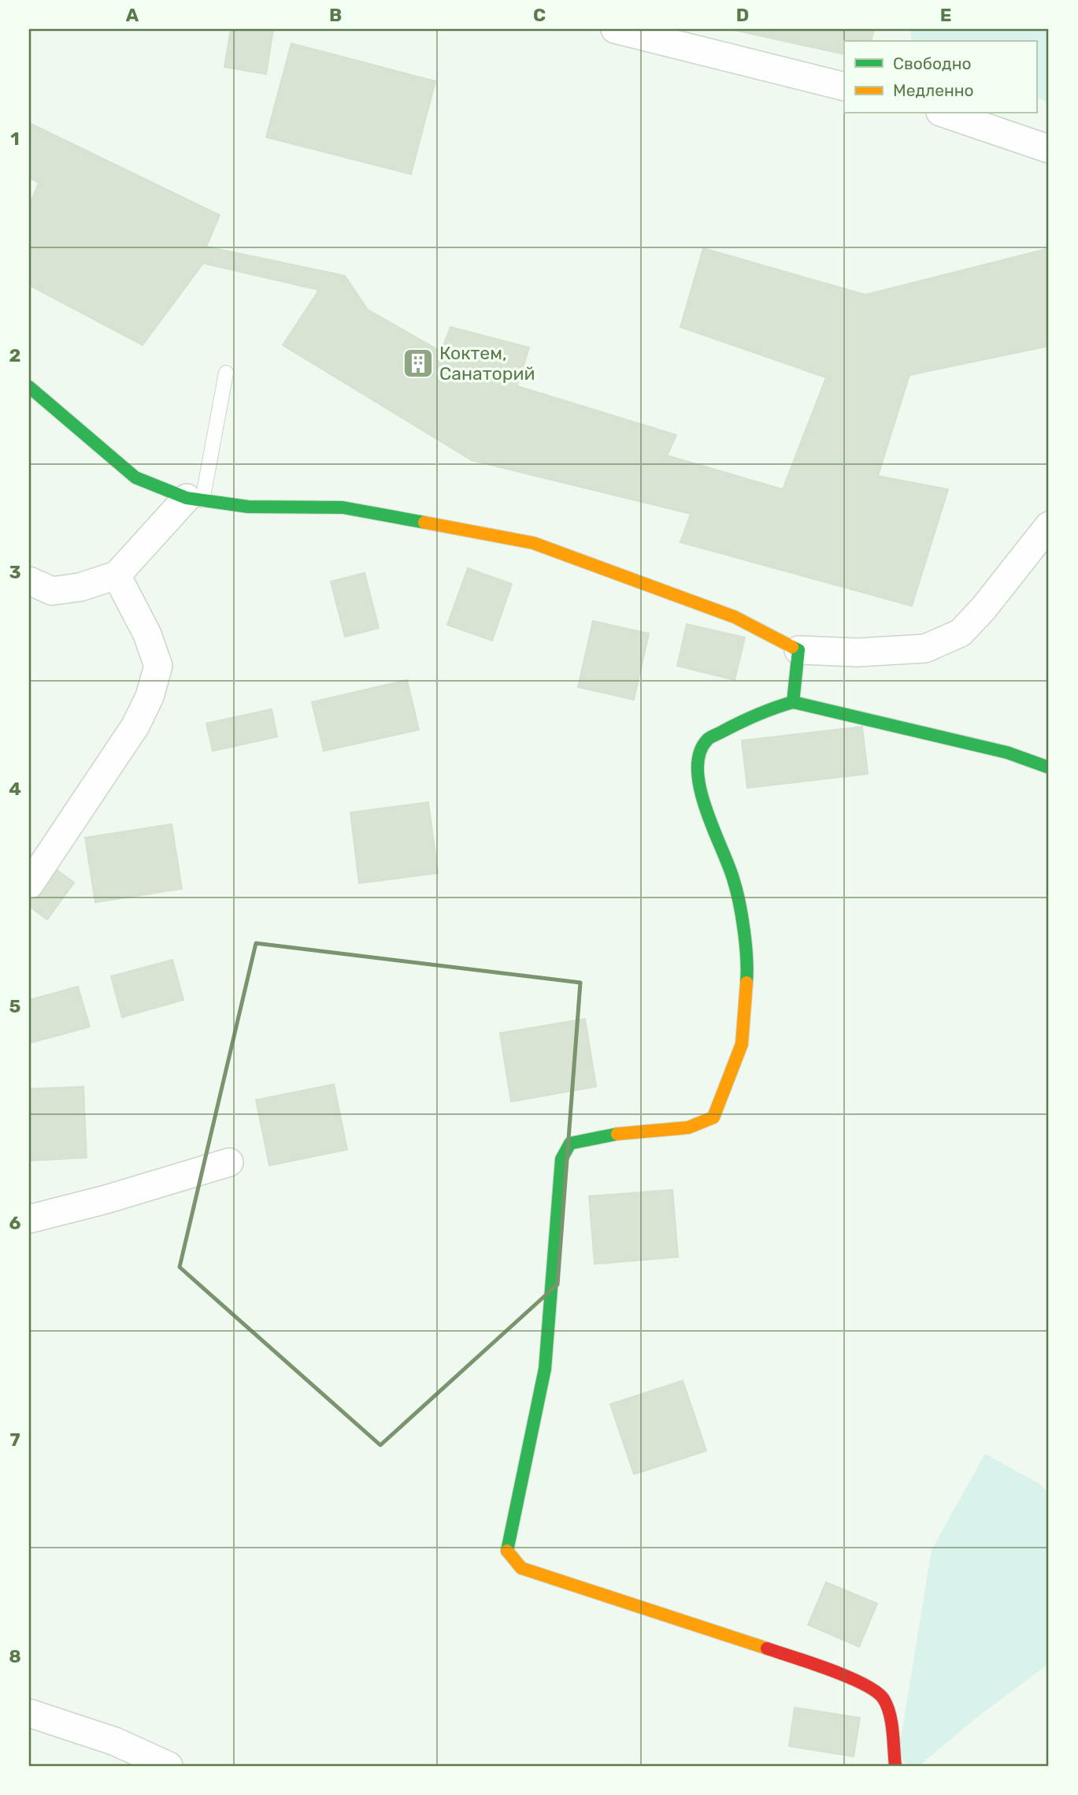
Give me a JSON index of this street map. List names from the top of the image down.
{
  "places": {
    "building": ["Коктем, Санаторий"]
  },
  "legend": ["Свободно", "Медленно"],
  "grid": {
    "columns": [
      "A",
      "B",
      "C",
      "D",
      "E"
    ],
    "rows": [
      "1",
      "2",
      "3",
      "4",
      "5",
      "6",
      "7",
      "8"
    ]
  }
}
